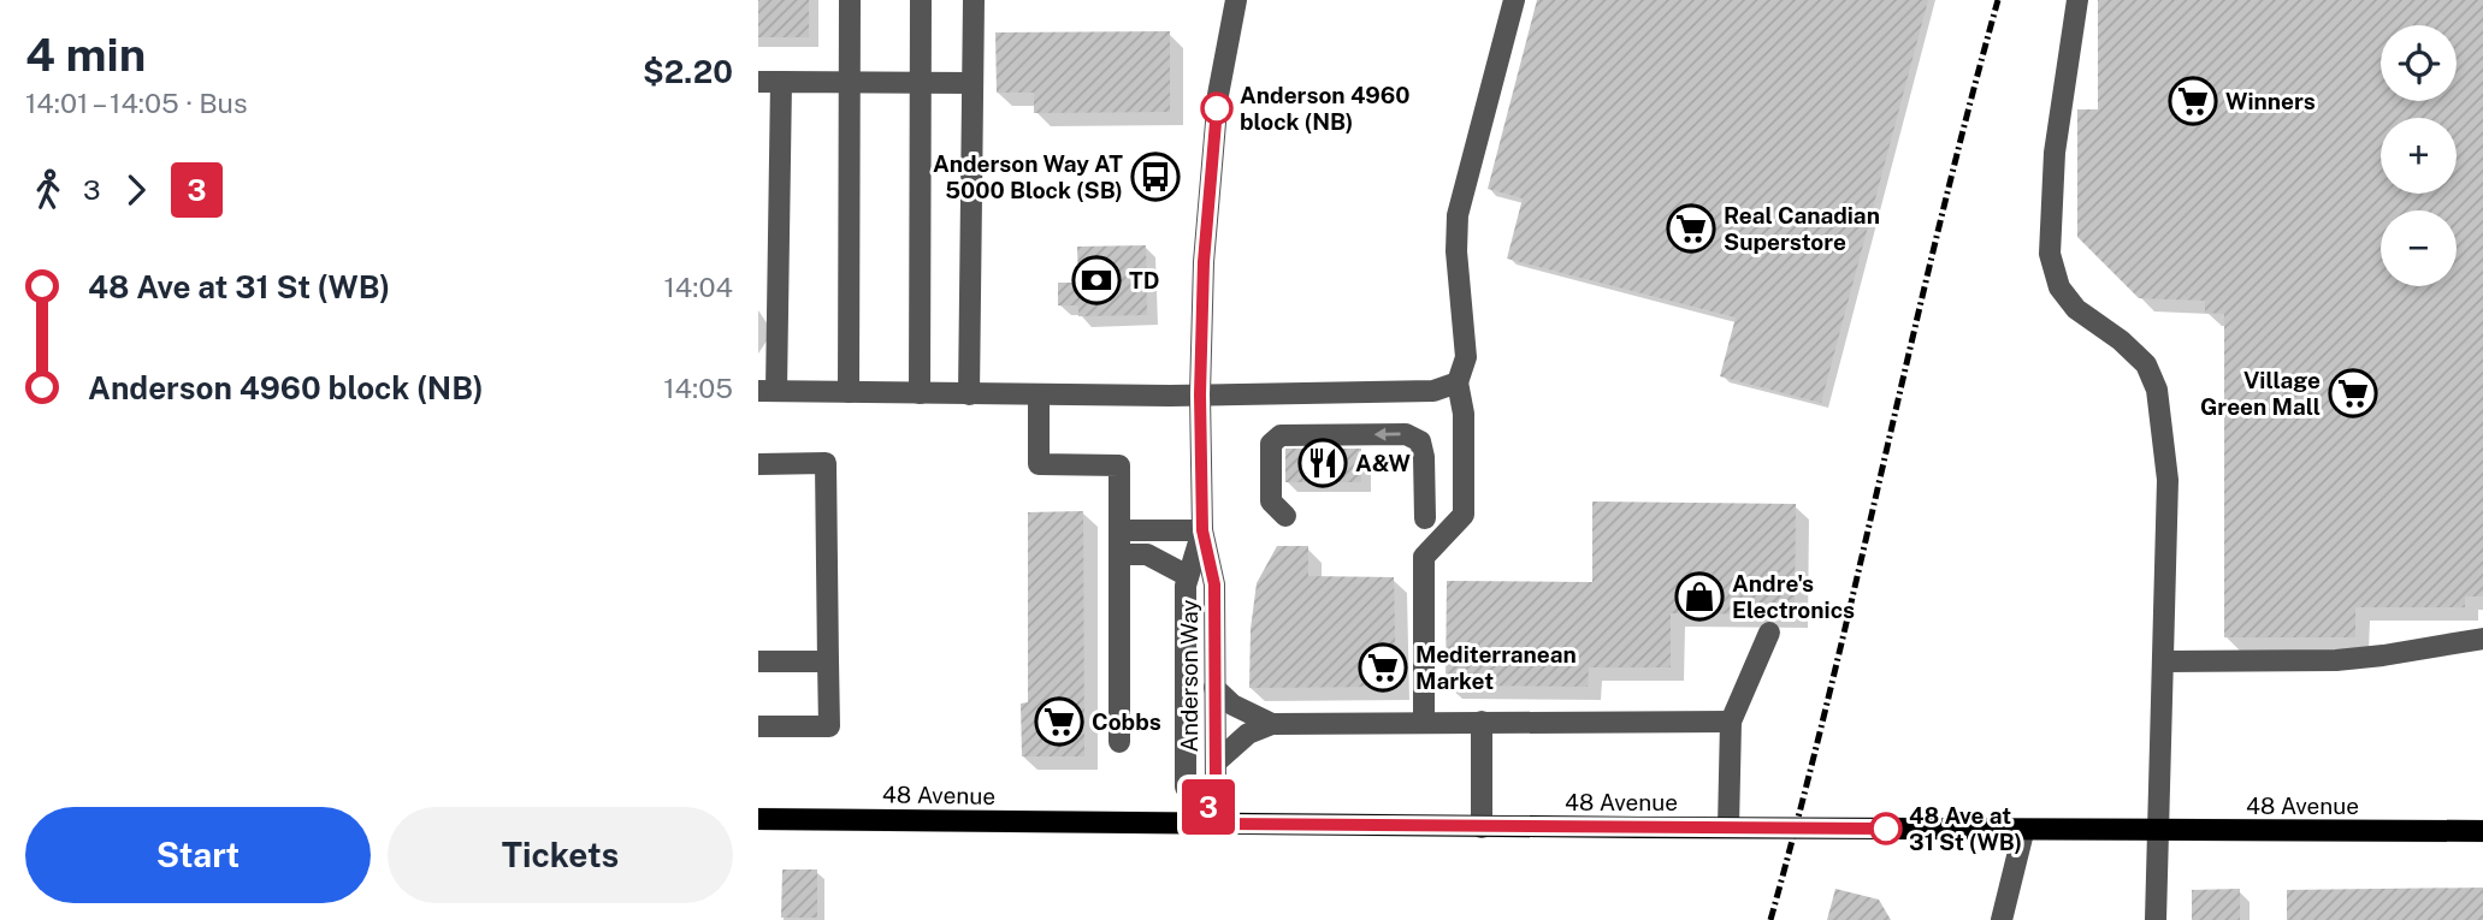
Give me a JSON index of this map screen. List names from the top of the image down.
{
  "streets": {
    "main road": ["48 Avenue"],
    "street": ["Anderson Way"]
  },
  "crossings": [
    ["Anderson Way", "48 Avenue"]
  ],
  "places": {
    "supermarket": [
      "Winners",
      "Real Canadian Superstore",
      "Village Green Mall",
      "Mediterranean Market",
      "Cobbs"
    ],
    "other": ["Anderson 4960 block (NB)", "48 Ave at 31 St (WB)"],
    "bus stop": ["Anderson Way AT 5000 Block (SB)"],
    "bank": ["TD"],
    "restaurant": ["A&W"],
    "shop": ["Andre's Electronics"]
  },
  "lines": ["bus line 3"],
  "page": {
    "heading": ["4 min", "14:01 – 14:05 · Bus", "$2.20"],
    "on_map": "3",
    "map_buttons": ["+", "−"],
    "legs": ["3", "3"],
    "list": [
      {
        "name": "48 Ave at 31 St (WB)",
        "value": "14:04"
      },
      {
        "name": "Anderson 4960 block (NB)",
        "value": "14:05"
      }
    ],
    "buttons": ["Start", "Tickets"]
  }
}
